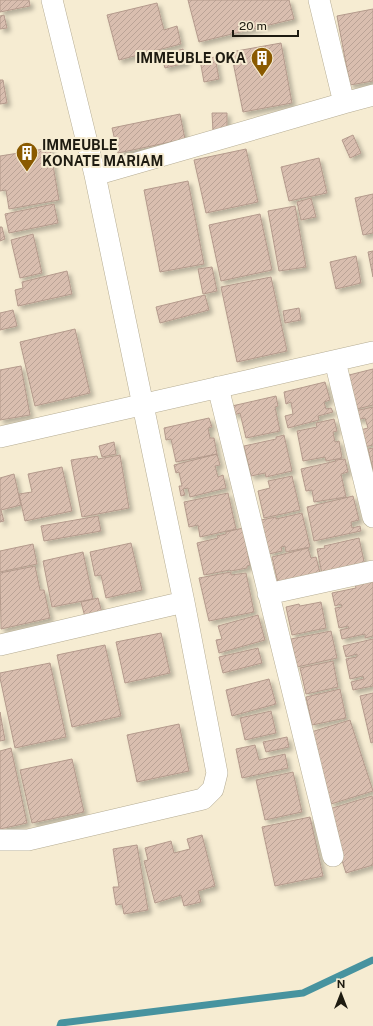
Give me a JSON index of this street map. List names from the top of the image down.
{
  "places": {
    "building": ["IMMEUBLE OKA", "IMMEUBLE KONATE MARIAM"]
  },
  "scale_bar": "20 m",
  "north": "top"
}
